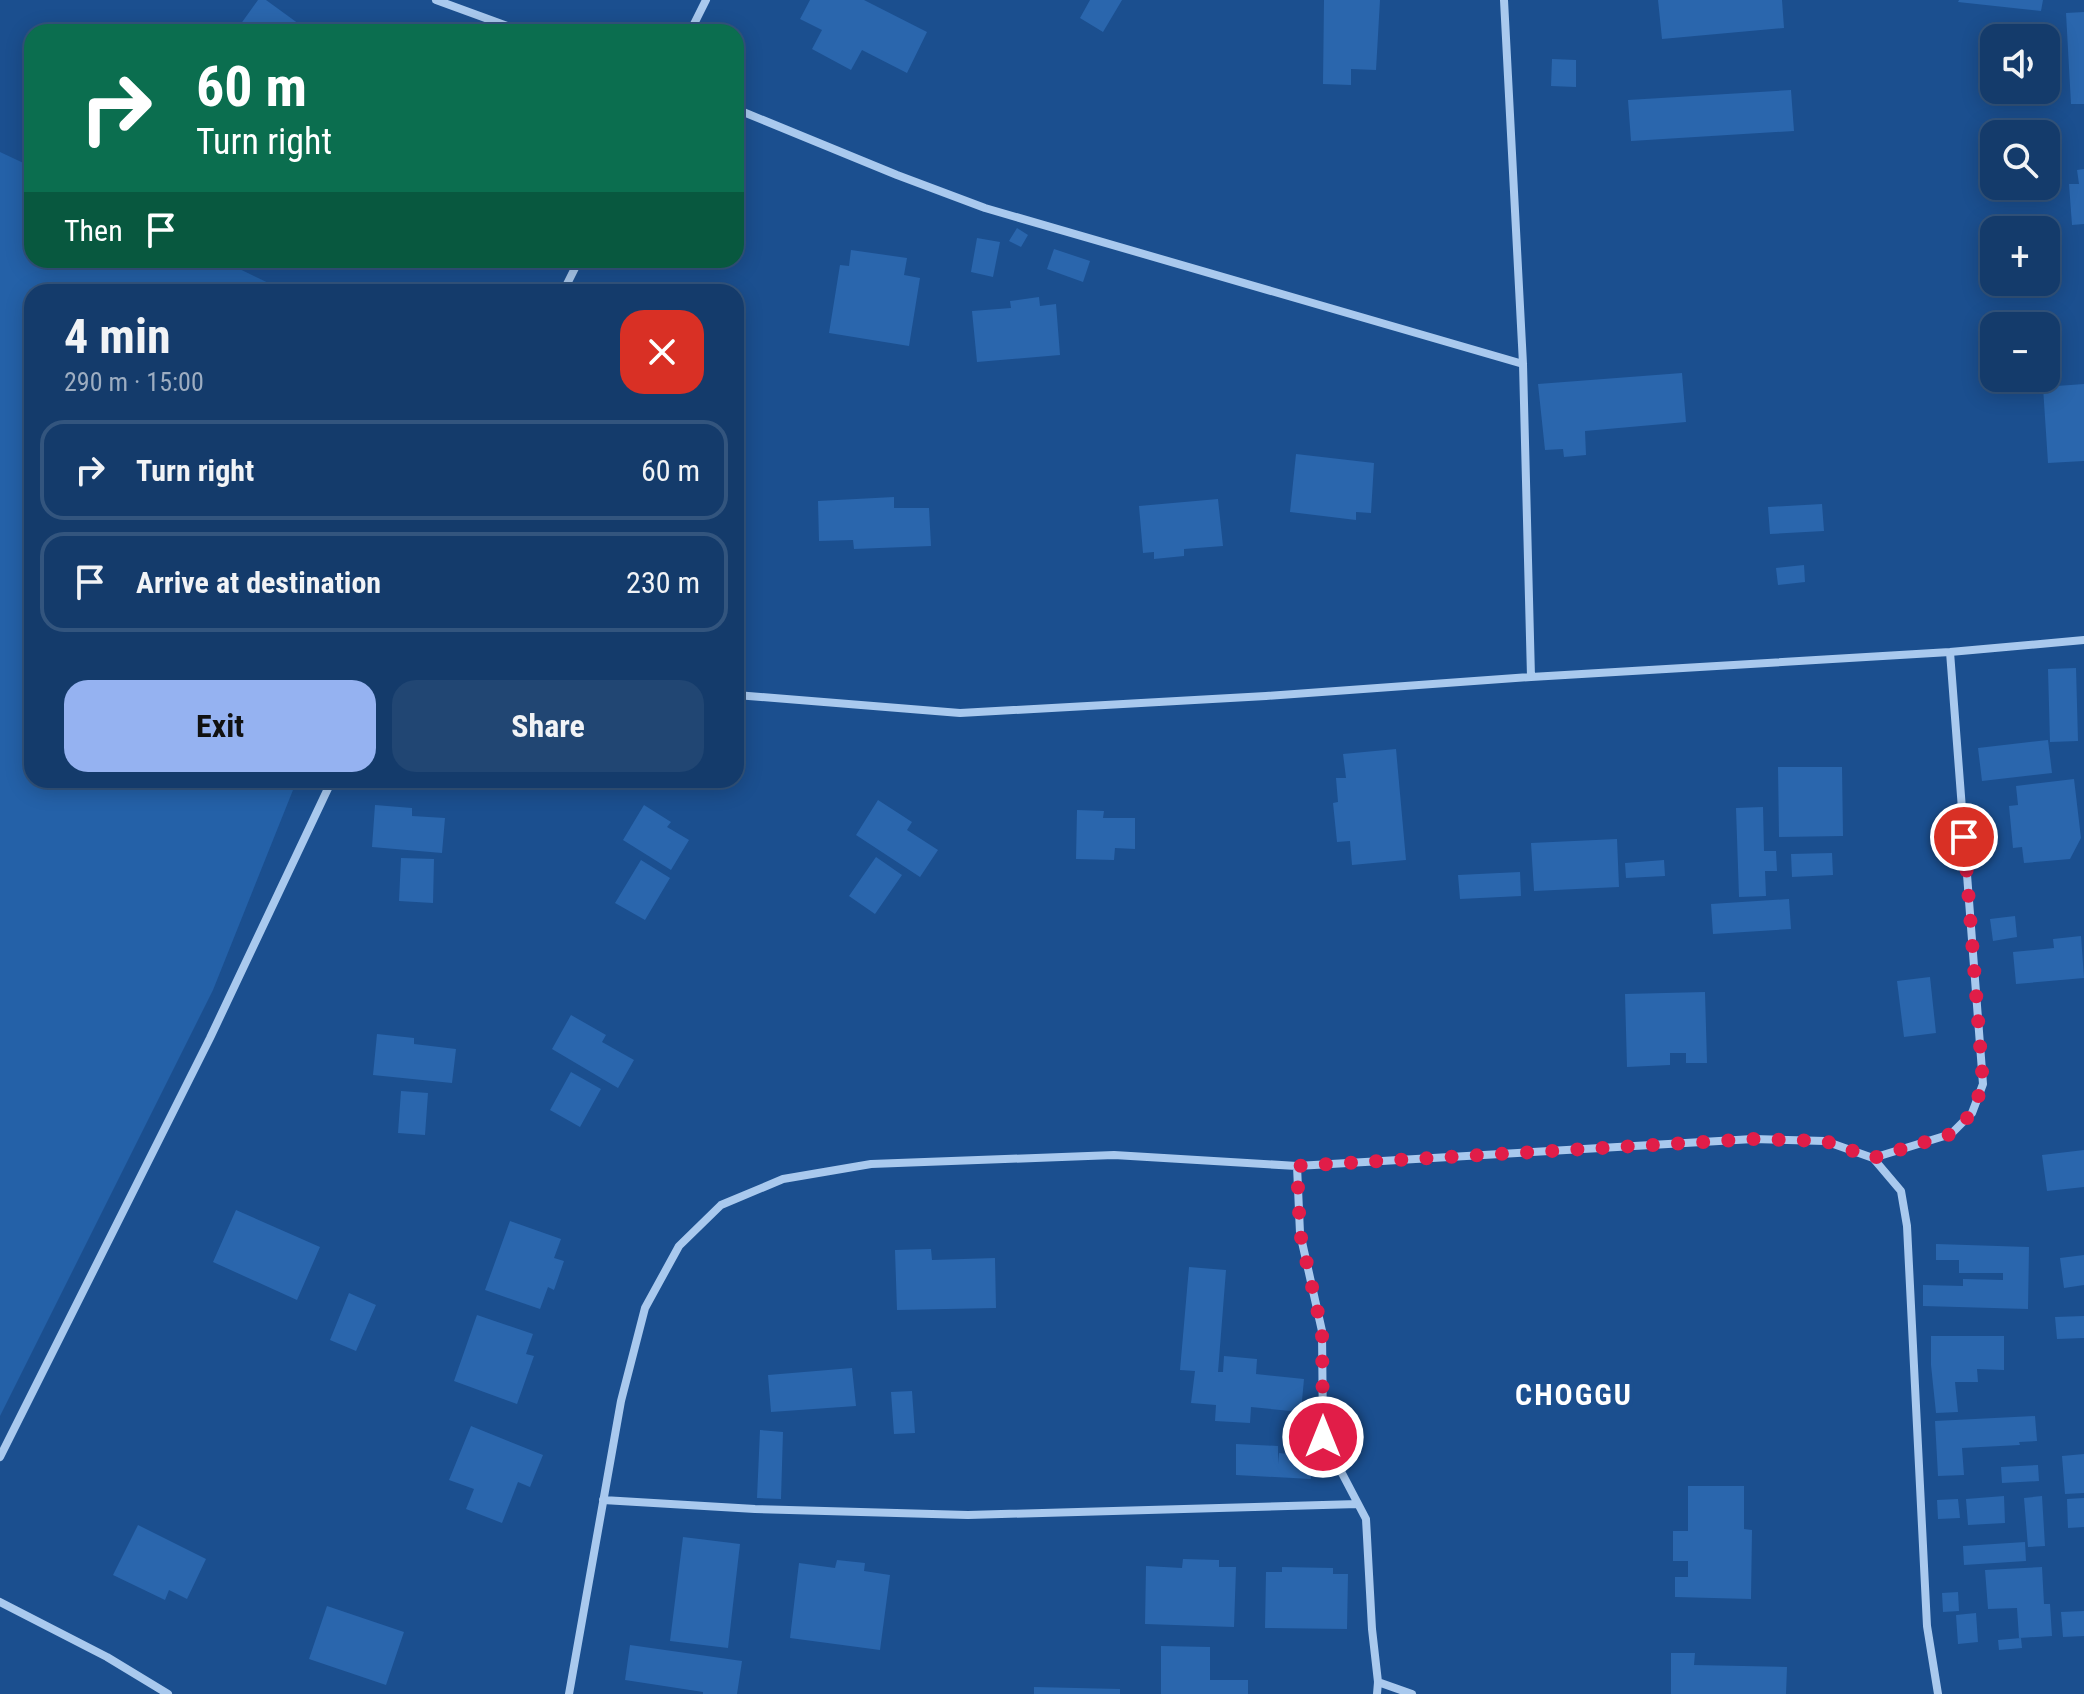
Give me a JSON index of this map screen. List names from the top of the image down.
{
  "districts": ["CHOGGU"],
  "page": {
    "map_buttons": ["+", "−"],
    "turn": ["60 m", "Turn right"],
    "then": "Then",
    "heading": ["4 min", "290 m · 15:00"],
    "list": [
      {
        "name": "Turn right",
        "value": "60 m"
      },
      {
        "name": "Arrive at destination",
        "value": "230 m"
      }
    ],
    "buttons": ["Exit", "Share"]
  }
}
